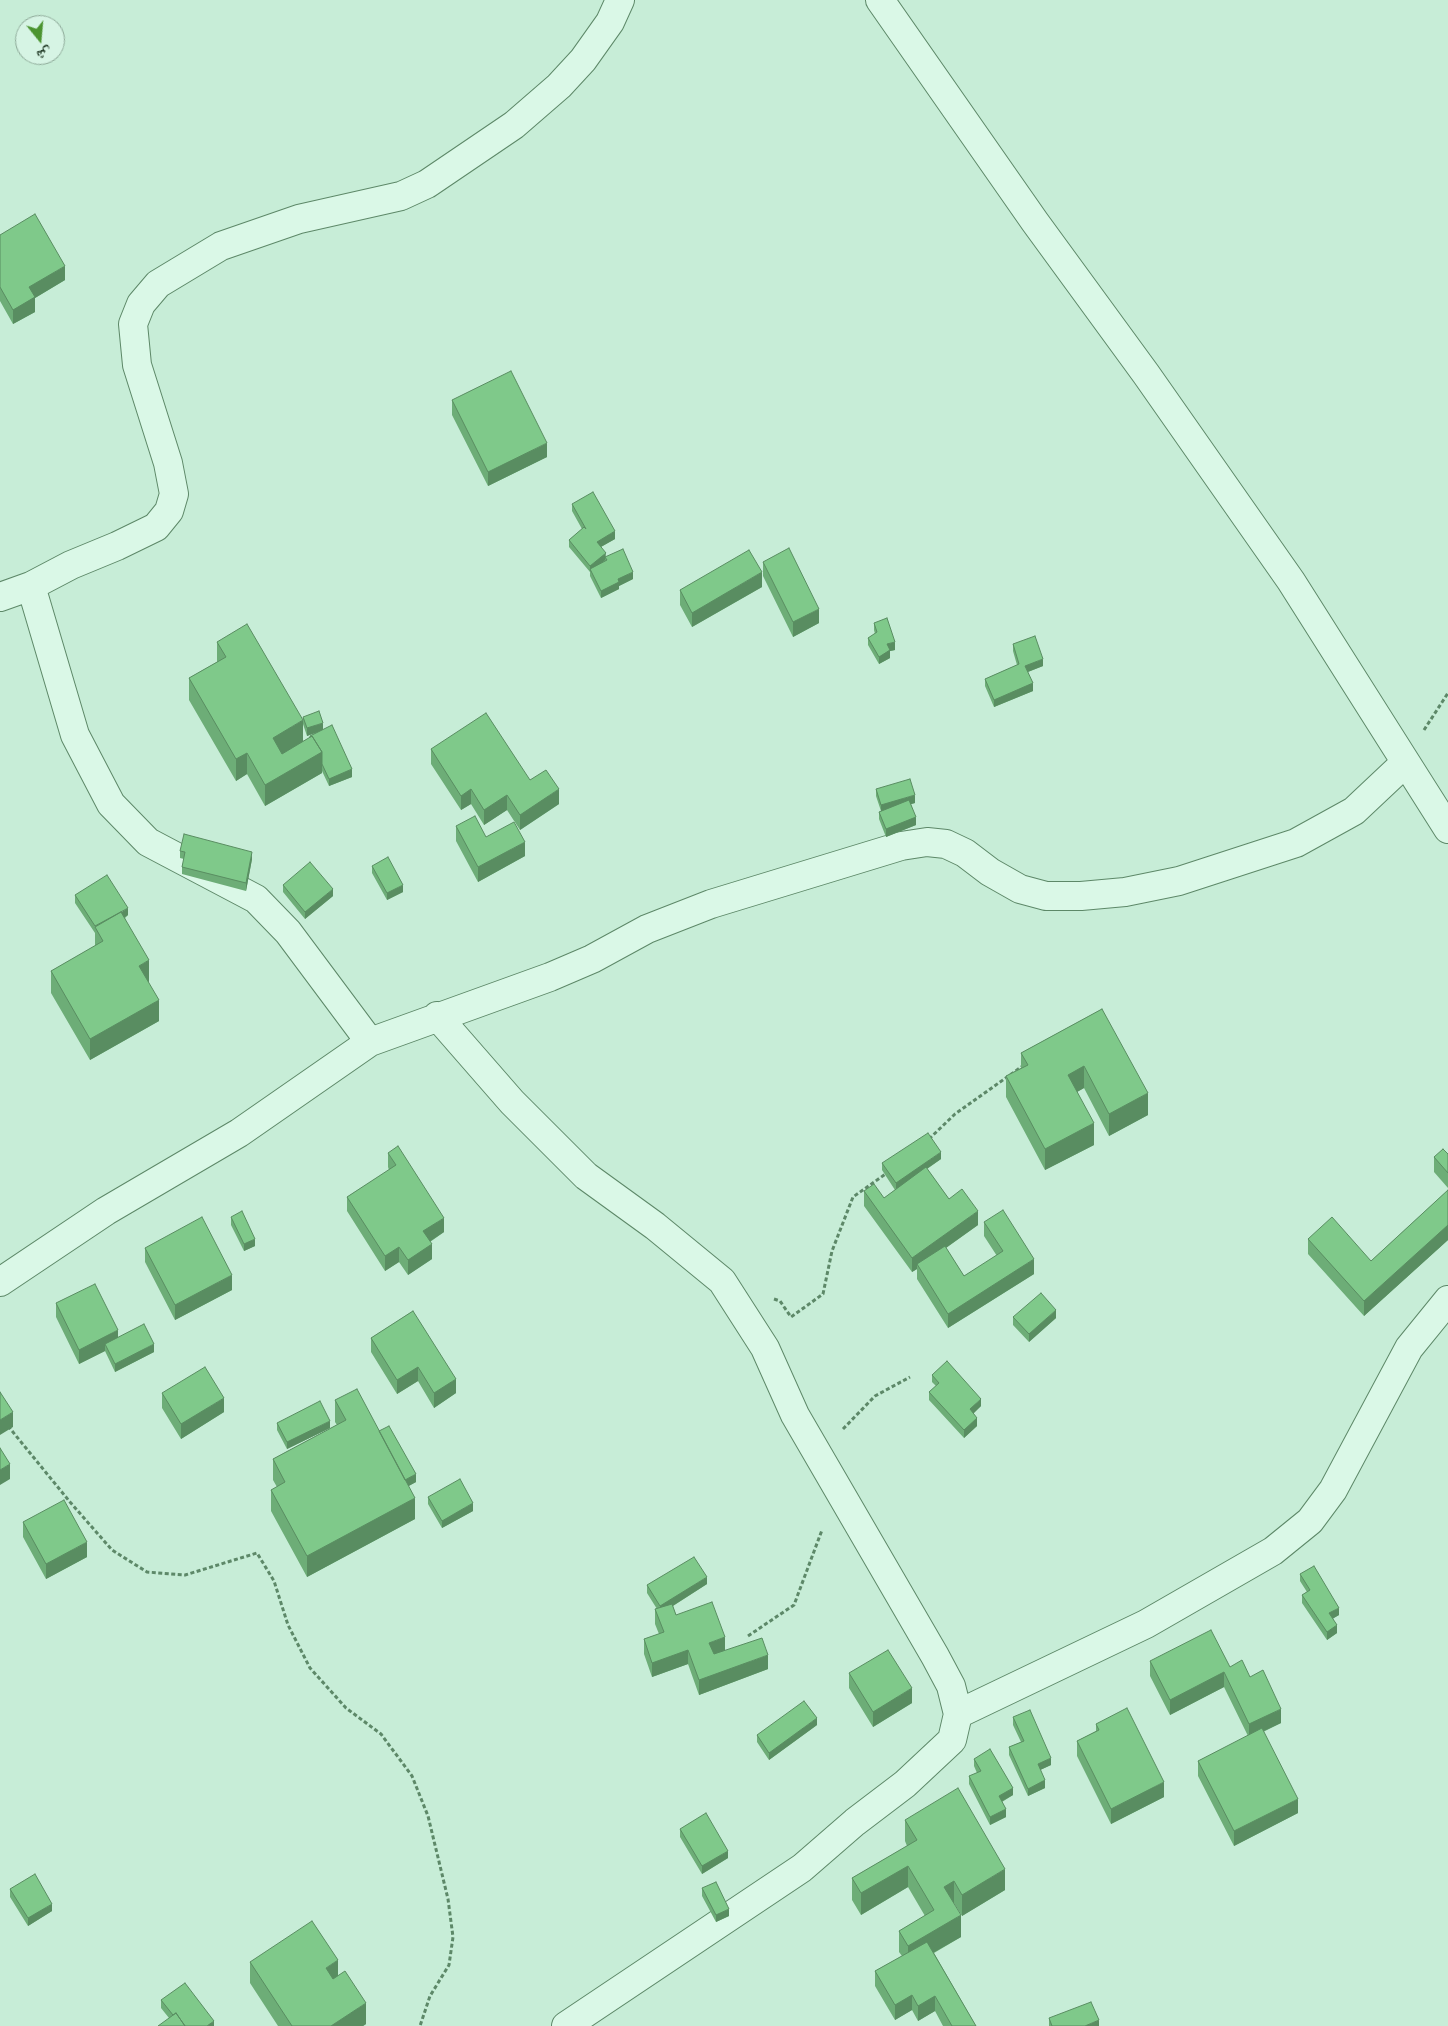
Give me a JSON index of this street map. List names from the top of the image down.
{
  "north": "bottom"
}
